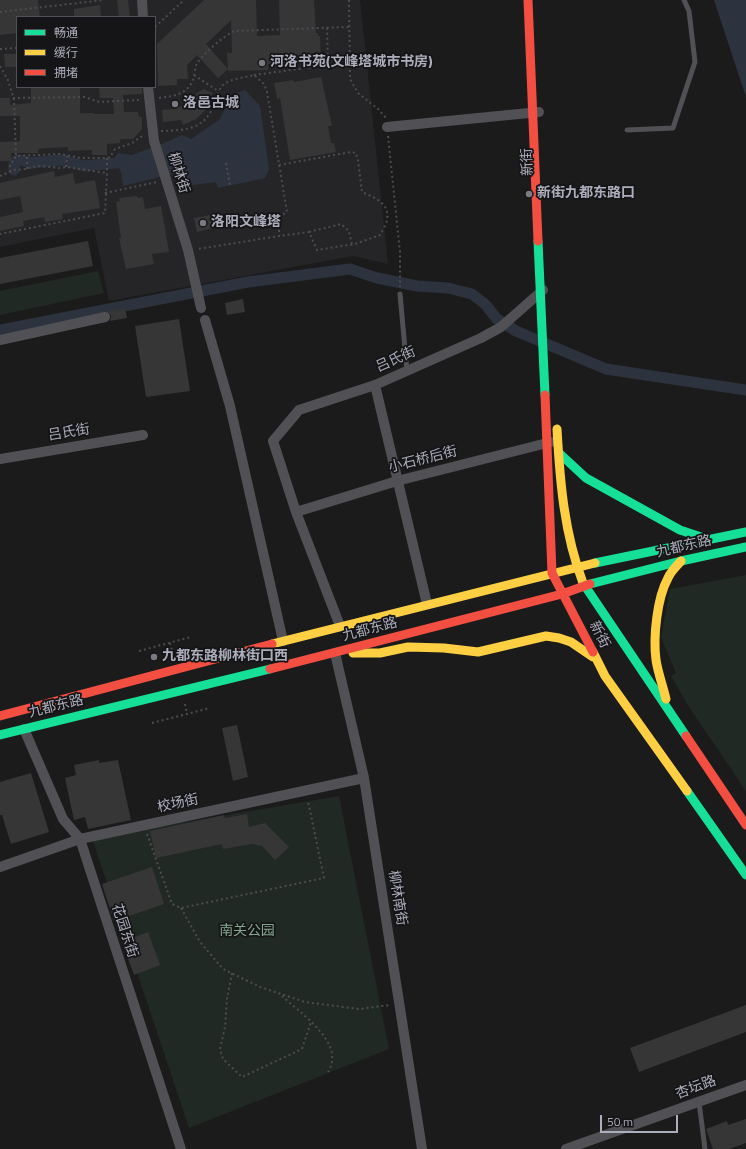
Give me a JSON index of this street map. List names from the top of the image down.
{
  "streets": {
    "main road": ["新街", "九都东路"],
    "street": [
      "柳林街",
      "吕氏街",
      "小石桥后街",
      "校场街",
      "柳林南街",
      "花园东街",
      "杏坛路"
    ]
  },
  "crossings": [
    ["新街", "吕氏街"],
    ["新街", "小石桥后街"],
    ["新街", "九都东路"],
    ["吕氏街", "小石桥后街"],
    ["九都东路", "柳林南街"],
    ["九都东路", "花园东街"],
    ["校场街", "柳林南街"],
    ["校场街", "花园东街"]
  ],
  "parks": ["南关公园"],
  "places": [
    "河洛书苑(文峰塔城市书房)",
    "洛邑古城",
    "新街九都东路口",
    "洛阳文峰塔",
    "九都东路柳林街口西"
  ],
  "legend": ["畅通", "缓行", "拥堵"],
  "scale_bar": "50 m"
}
